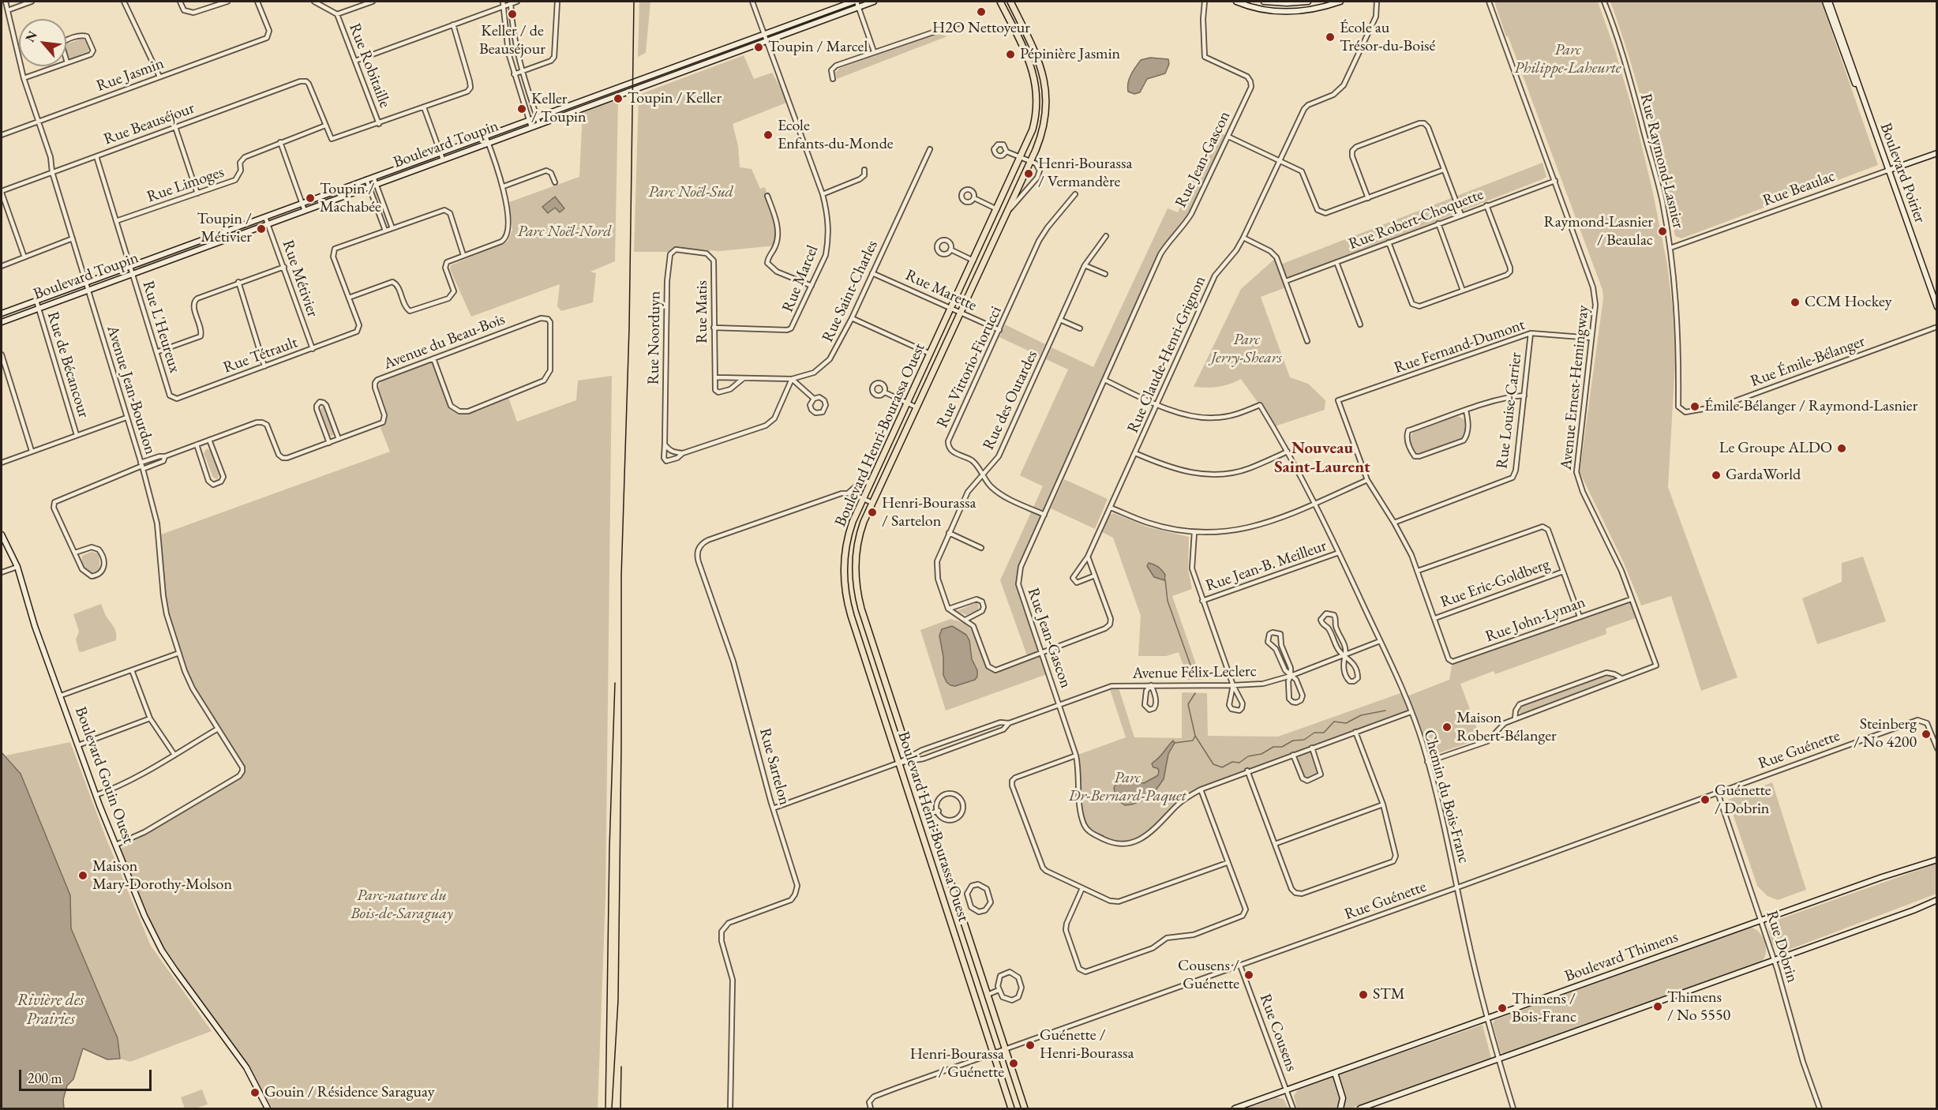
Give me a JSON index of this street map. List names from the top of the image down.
{
  "streets": {
    "main road": ["Boulevard Henri-Bourassa Ouest"],
    "street": [
      "Rue Robitaille",
      "Rue Jasmin",
      "Rue Beauséjour",
      "Boulevard Toupin",
      "Rue Jean-Gascon",
      "Rue Raymond-Lasnier",
      "Boulevard Poirier",
      "Rue Limoges",
      "Rue Beaulac",
      "Rue Robert-Choquette",
      "Rue Métivier",
      "Rue Marcel",
      "Rue Marette",
      "Rue Saint-Charles",
      "Rue Matis",
      "Rue L'Heureux",
      "Rue Noorduyn",
      "Avenue du Beau-Bois",
      "Rue Fernand-Dumont",
      "Rue Claude-Henri-Grignon",
      "Rue Tétrault",
      "Rue Émile-Bélanger",
      "Rue de Bécancour",
      "Rue Vittorio-Fiorucci",
      "Avenue Ernest-Hemingway",
      "Avenue Jean-Bourdon",
      "Rue des Outardes",
      "Rue Louise-Carrier",
      "Rue Jean-B. Meilleur",
      "Rue Eric-Goldberg",
      "Rue John-Lyman",
      "Avenue Félix-Leclerc",
      "Rue Guénette",
      "Rue Sartelon",
      "Boulevard Gouin Ouest",
      "Chemin du Bois-Franc",
      "Rue Dobrin",
      "Boulevard Thimens",
      "Rue Cousens"
    ]
  },
  "crossings": [
    ["Rue Jasmin", "Avenue Jean-Bourdon"],
    ["Rue Beauséjour", "Rue Limoges"],
    ["Rue Beauséjour", "Rue L'Heureux"],
    ["Rue Beauséjour", "Avenue Jean-Bourdon"],
    ["Boulevard Toupin", "Rue Métivier"],
    ["Boulevard Toupin", "Rue Marcel"],
    ["Boulevard Toupin", "Rue L'Heureux"],
    ["Boulevard Toupin", "Rue de Bécancour"],
    ["Boulevard Toupin", "Avenue Jean-Bourdon"],
    ["Rue Jean-Gascon", "Rue Vittorio-Fiorucci"],
    ["Rue Jean-Gascon", "Avenue Félix-Leclerc"],
    ["Rue Jean-Gascon", "Chemin du Bois-Franc"],
    ["Rue Raymond-Lasnier", "Rue Beaulac"],
    ["Rue Raymond-Lasnier", "Rue Émile-Bélanger"],
    ["Boulevard Poirier", "Rue Beaulac"],
    ["Rue Limoges", "Rue L'Heureux"],
    ["Rue Robert-Choquette", "Avenue Ernest-Hemingway"],
    ["Rue Métivier", "Rue Tétrault"],
    ["Rue Marcel", "Rue Matis"],
    ["Rue Marette", "Rue Saint-Charles"],
    ["Rue Marette", "Rue Vittorio-Fiorucci"],
    ["Rue Marette", "Boulevard Henri-Bourassa Ouest"],
    ["Rue Saint-Charles", "Rue Matis"],
    ["Rue Saint-Charles", "Rue Noorduyn"],
    ["Rue Matis", "Rue Noorduyn"],
    ["Rue L'Heureux", "Rue Tétrault"],
    ["Avenue du Beau-Bois", "Avenue Jean-Bourdon"],
    ["Rue Fernand-Dumont", "Avenue Ernest-Hemingway"],
    ["Rue Fernand-Dumont", "Rue Louise-Carrier"],
    ["Rue Claude-Henri-Grignon", "Chemin du Bois-Franc"],
    ["Rue Vittorio-Fiorucci", "Rue des Outardes"],
    ["Avenue Ernest-Hemingway", "Rue John-Lyman"],
    ["Avenue Jean-Bourdon", "Boulevard Gouin Ouest"],
    ["Boulevard Henri-Bourassa Ouest", "Avenue Félix-Leclerc"],
    ["Boulevard Henri-Bourassa Ouest", "Rue Guénette"],
    ["Boulevard Henri-Bourassa Ouest", "Rue Sartelon"],
    ["Rue Jean-B. Meilleur", "Chemin du Bois-Franc"],
    ["Rue Eric-Goldberg", "Rue John-Lyman"],
    ["Avenue Félix-Leclerc", "Rue Sartelon"],
    ["Avenue Félix-Leclerc", "Chemin du Bois-Franc"],
    ["Rue Guénette", "Chemin du Bois-Franc"],
    ["Rue Guénette", "Rue Dobrin"],
    ["Rue Guénette", "Rue Cousens"],
    ["Chemin du Bois-Franc", "Boulevard Thimens"],
    ["Rue Dobrin", "Boulevard Thimens"],
    ["Boulevard Thimens", "Rue Cousens"]
  ],
  "districts": ["Nouveau Saint-Laurent"],
  "water": ["Rivière des Prairies"],
  "parks": [
    "Parc Philippe-Laheurte",
    "Parc Noël-Sud",
    "Parc Noël-Nord",
    "Parc Jerry-Shears",
    "Parc Dr-Bernard-Paquet",
    "Parc-nature du Bois-de-Saraguay"
  ],
  "places": [
    "H2O Nettoyeur",
    "Keller / de Beauséjour",
    "École au Trésor-du-Boisé",
    "Toupin / Marcel",
    "Pépinière Jasmin",
    "Toupin / Keller",
    "Keller / Toupin",
    "Ecole Enfants-du-Monde",
    "Henri-Bourassa / Vermandère",
    "Toupin / Machabée",
    "Toupin / Métivier",
    "Raymond-Lasnier / Beaulac",
    "CCM Hockey",
    "Émile-Bélanger / Raymond-Lasnier",
    "Le Groupe ALDO",
    "GardaWorld",
    "Henri-Bourassa / Sartelon",
    "Maison Robert-Bélanger",
    "Steinberg / No 4200",
    "Guénette / Dobrin",
    "Maison Mary-Dorothy-Molson",
    "Cousens / Guénette",
    "STM",
    "Thimens / No 5550",
    "Thimens / Bois-Franc",
    "Guénette / Henri-Bourassa",
    "Henri-Bourassa / Guénette",
    "Gouin / Résidence Saraguay"
  ],
  "scale_bar": "200 m",
  "north": "top left"
}
